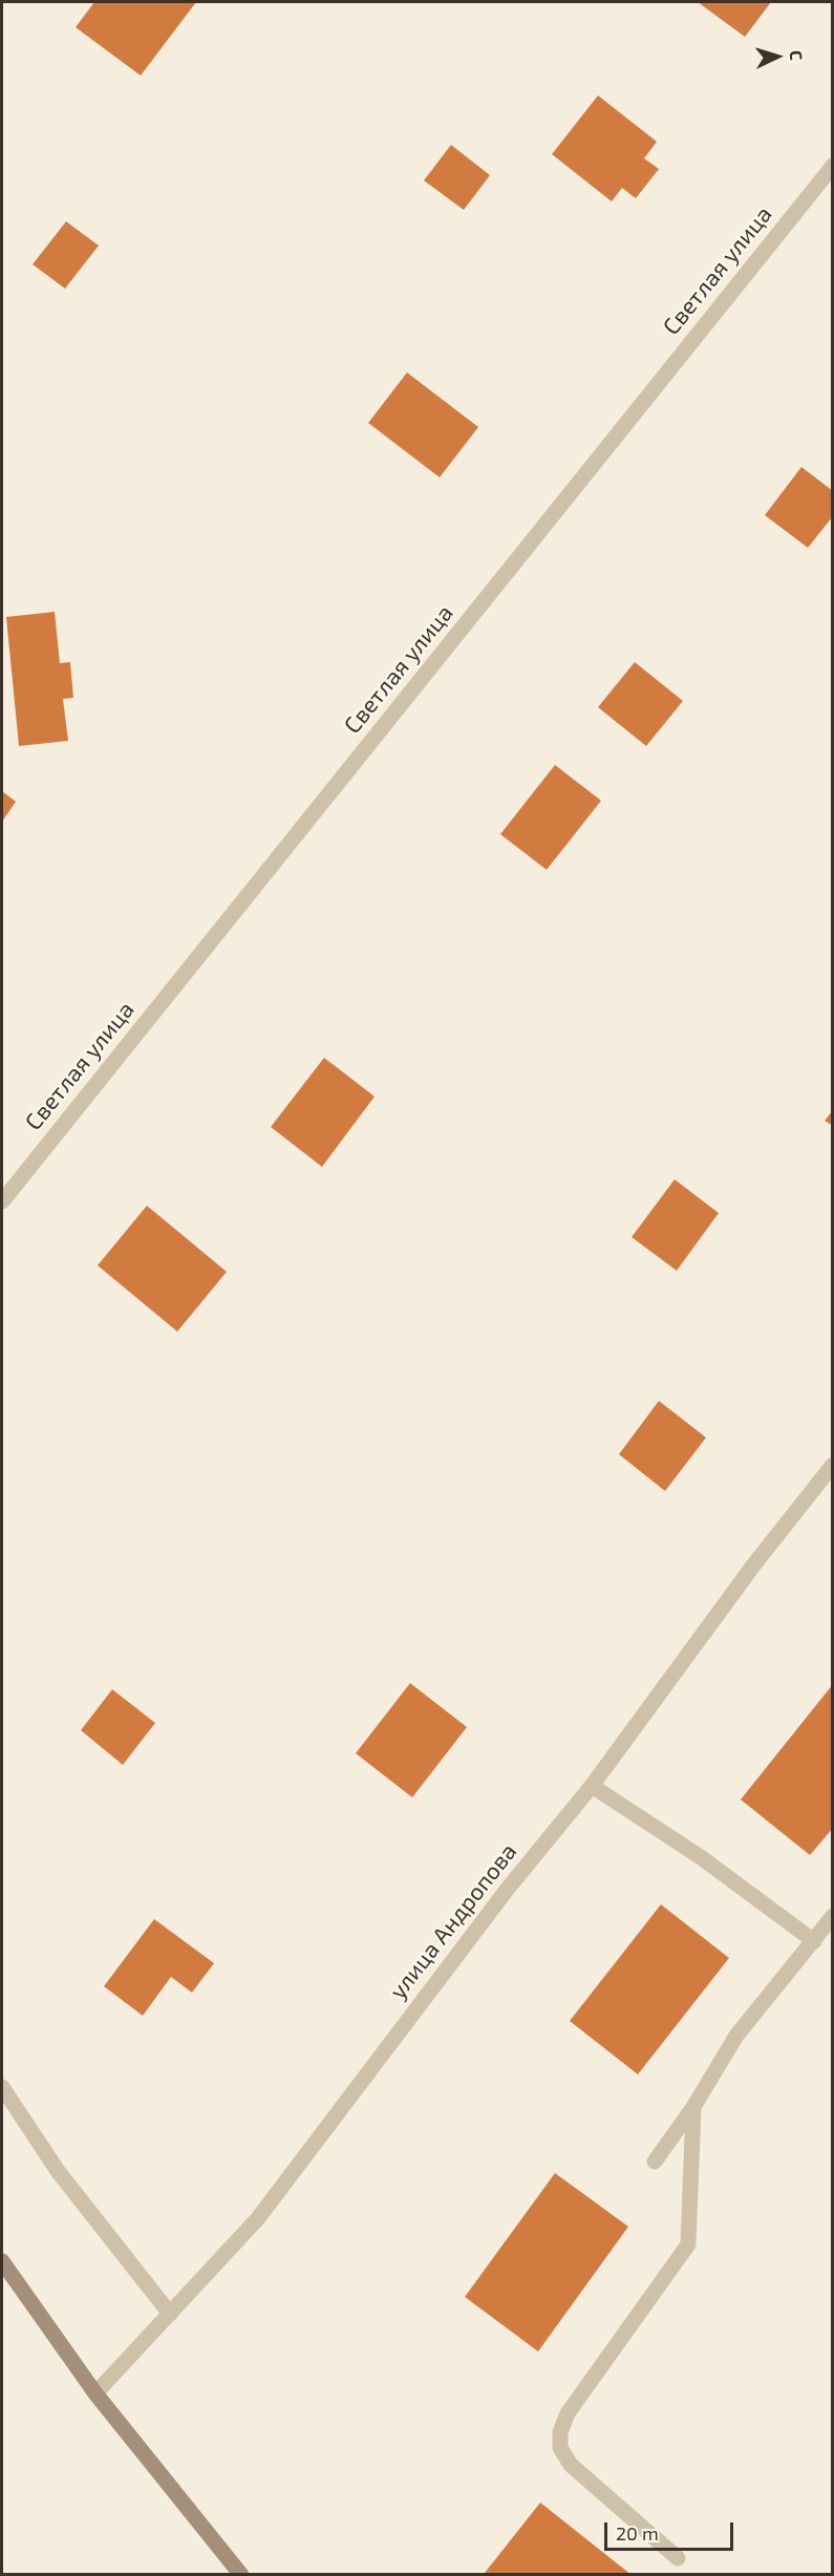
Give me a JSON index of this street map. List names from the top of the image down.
{
  "streets": {
    "street": ["Светлая улица", "улица Андропова"]
  },
  "scale_bar": "20 m",
  "north": "right"
}
